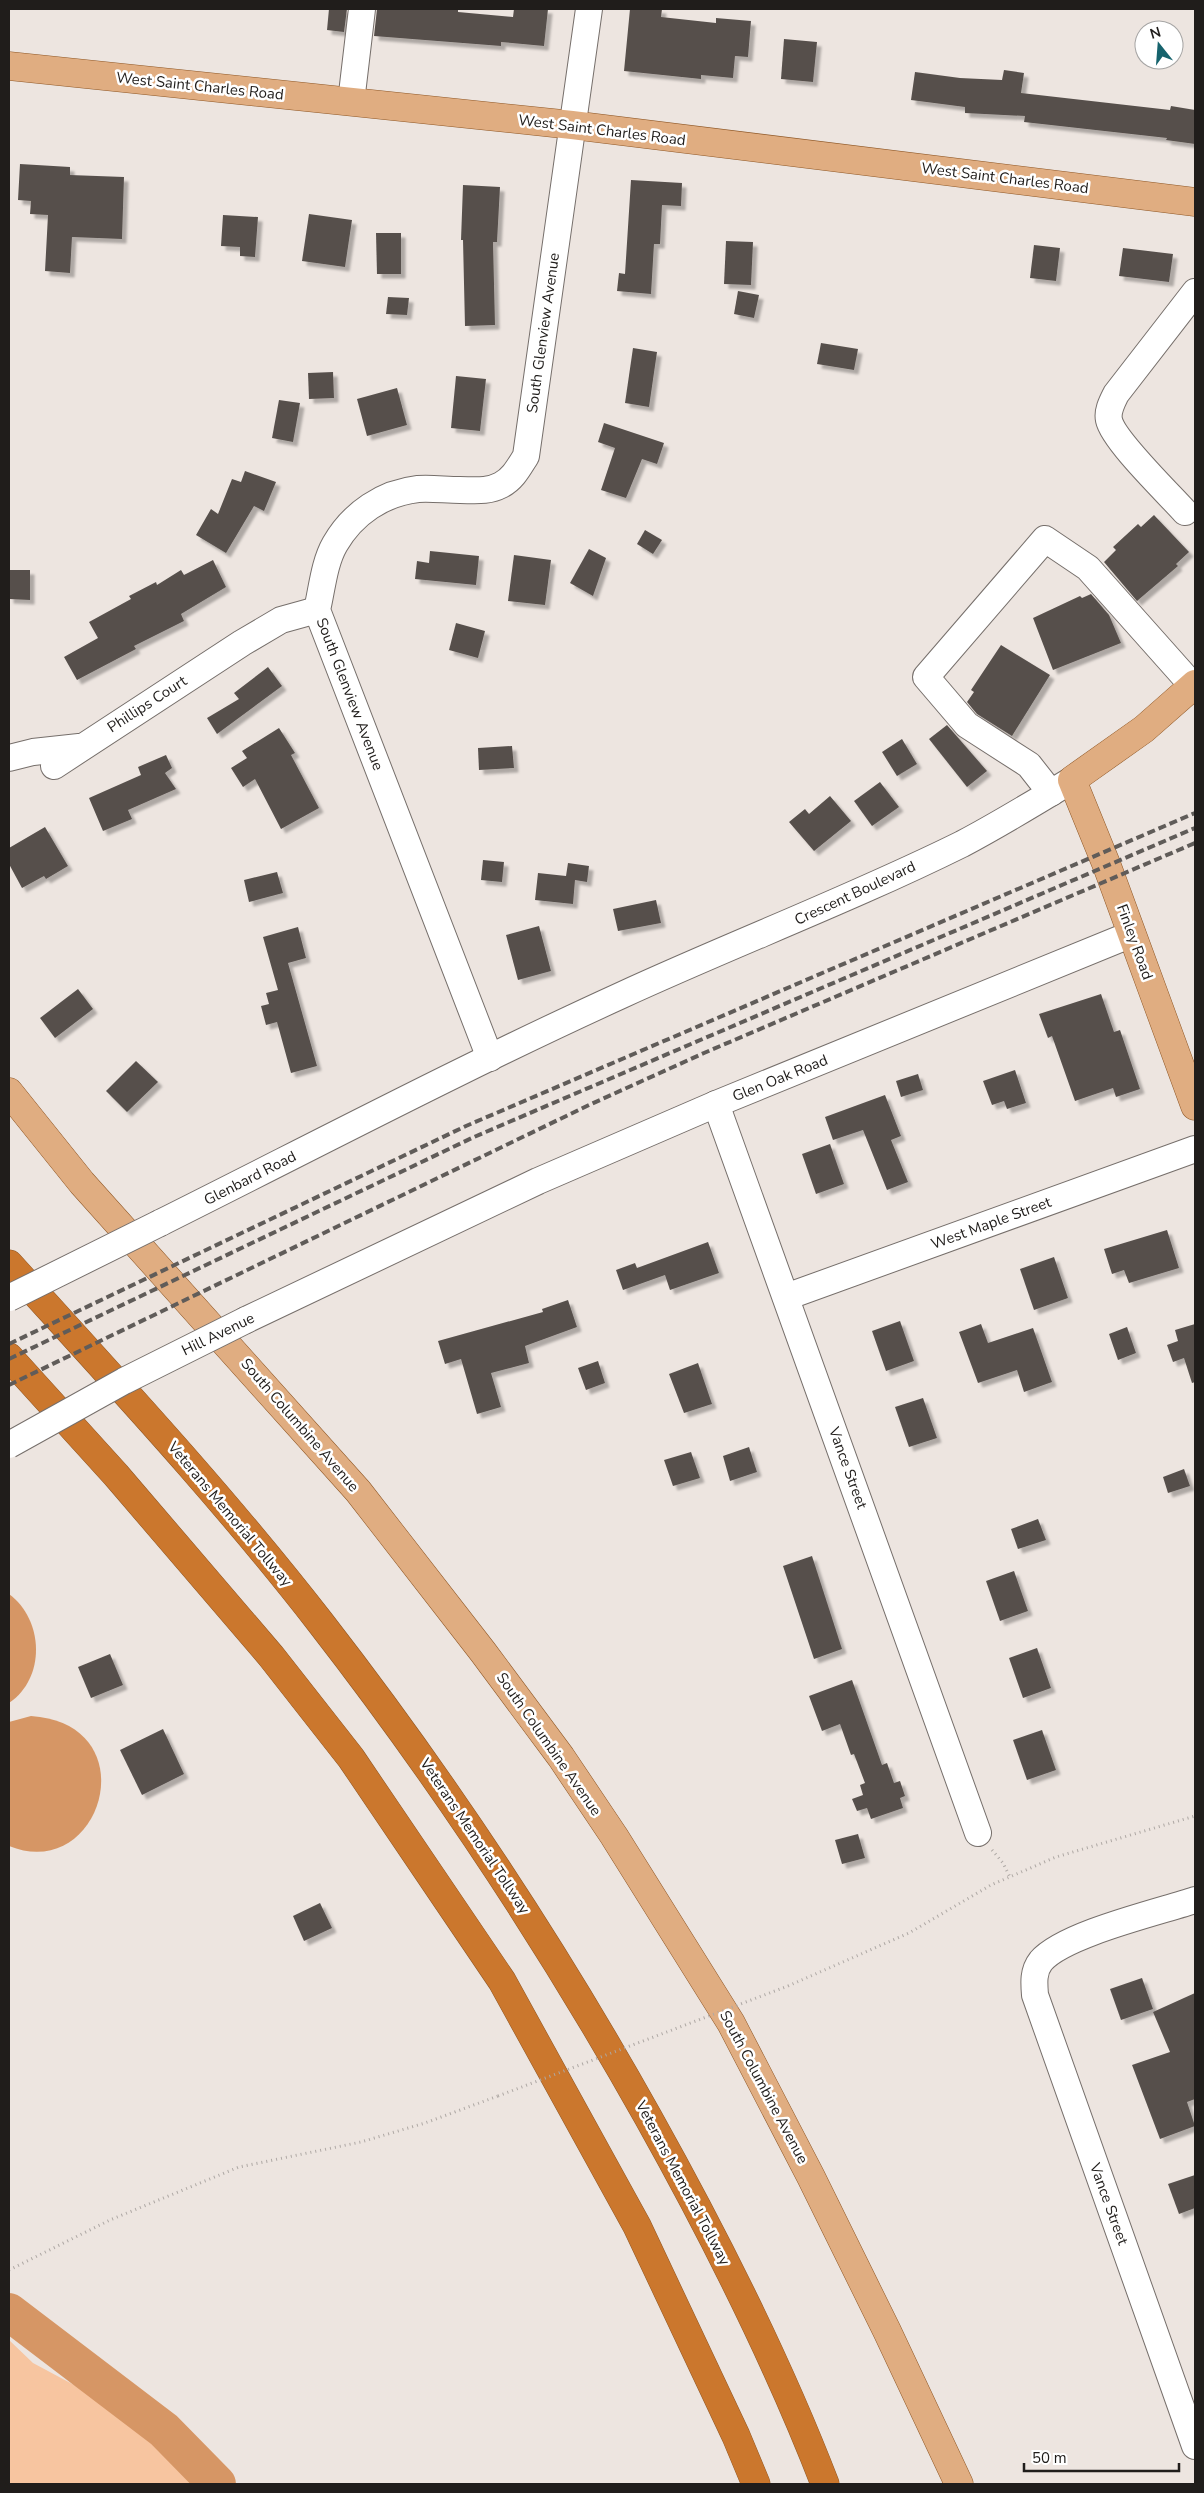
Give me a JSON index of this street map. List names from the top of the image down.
{
  "streets": {
    "highway": ["Veterans Memorial Tollway"],
    "main road": [
      "West Saint Charles Road",
      "Crescent Boulevard",
      "Finley Road",
      "South Columbine Avenue"
    ],
    "street": [
      "South Glenview Avenue",
      "Phillips Court",
      "Glen Oak Road",
      "Glenbard Road",
      "West Maple Street",
      "Hill Avenue",
      "Vance Street"
    ]
  },
  "crossings": [
    ["West Saint Charles Road", "South Glenview Avenue"],
    ["South Glenview Avenue", "Phillips Court"],
    ["South Glenview Avenue", "Crescent Boulevard"],
    ["South Glenview Avenue", "Glenbard Road"],
    ["Crescent Boulevard", "Finley Road"],
    ["Crescent Boulevard", "Glenbard Road"],
    ["Finley Road", "Glen Oak Road"],
    ["Glen Oak Road", "Hill Avenue"],
    ["Glen Oak Road", "Vance Street"],
    ["West Maple Street", "Vance Street"]
  ],
  "scale_bar": "50 m",
  "north": "top"
}
